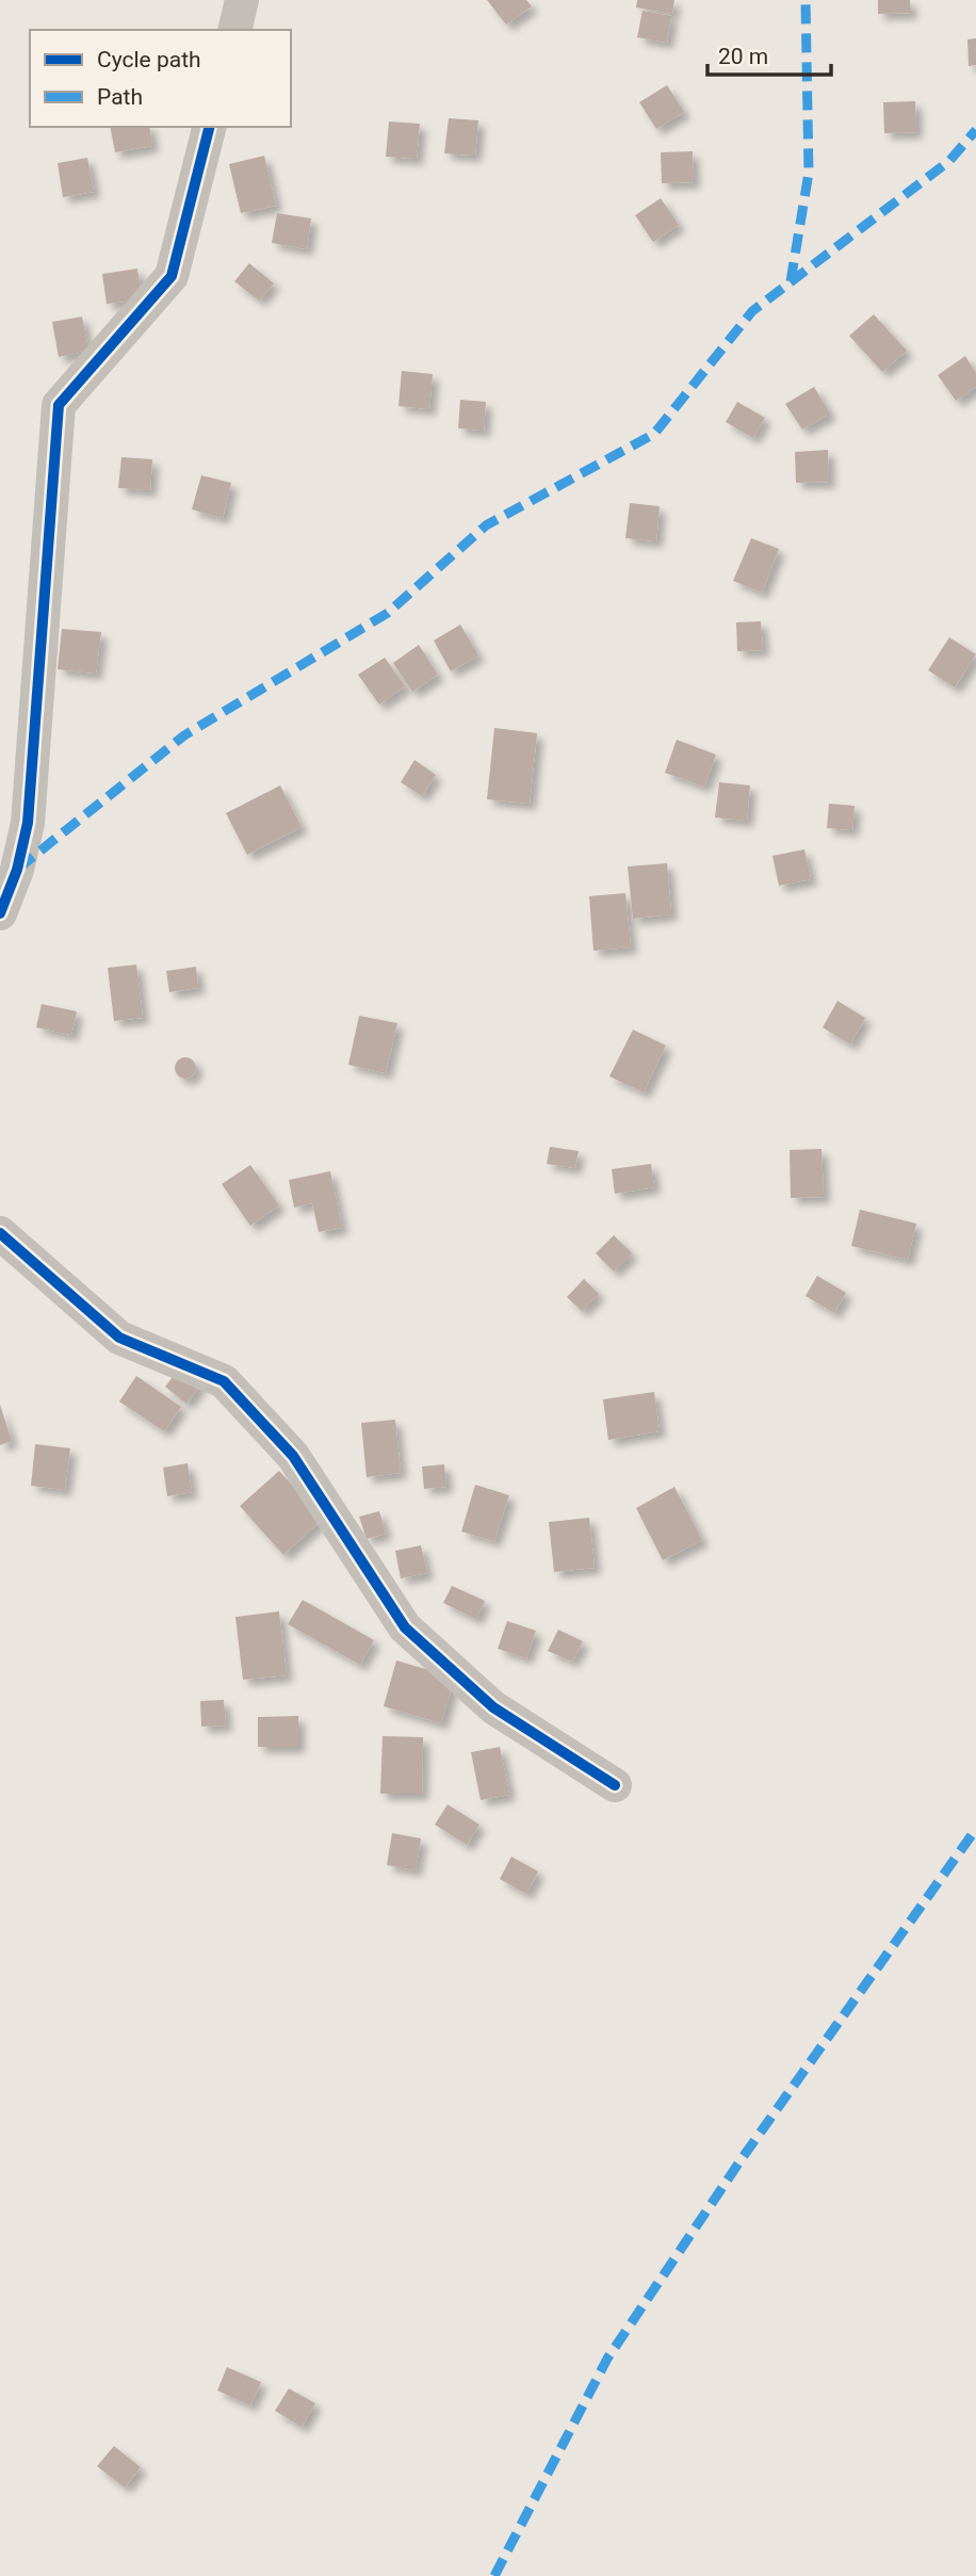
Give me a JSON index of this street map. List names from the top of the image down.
{
  "legend": ["Cycle path", "Path"],
  "scale_bar": "20 m"
}
